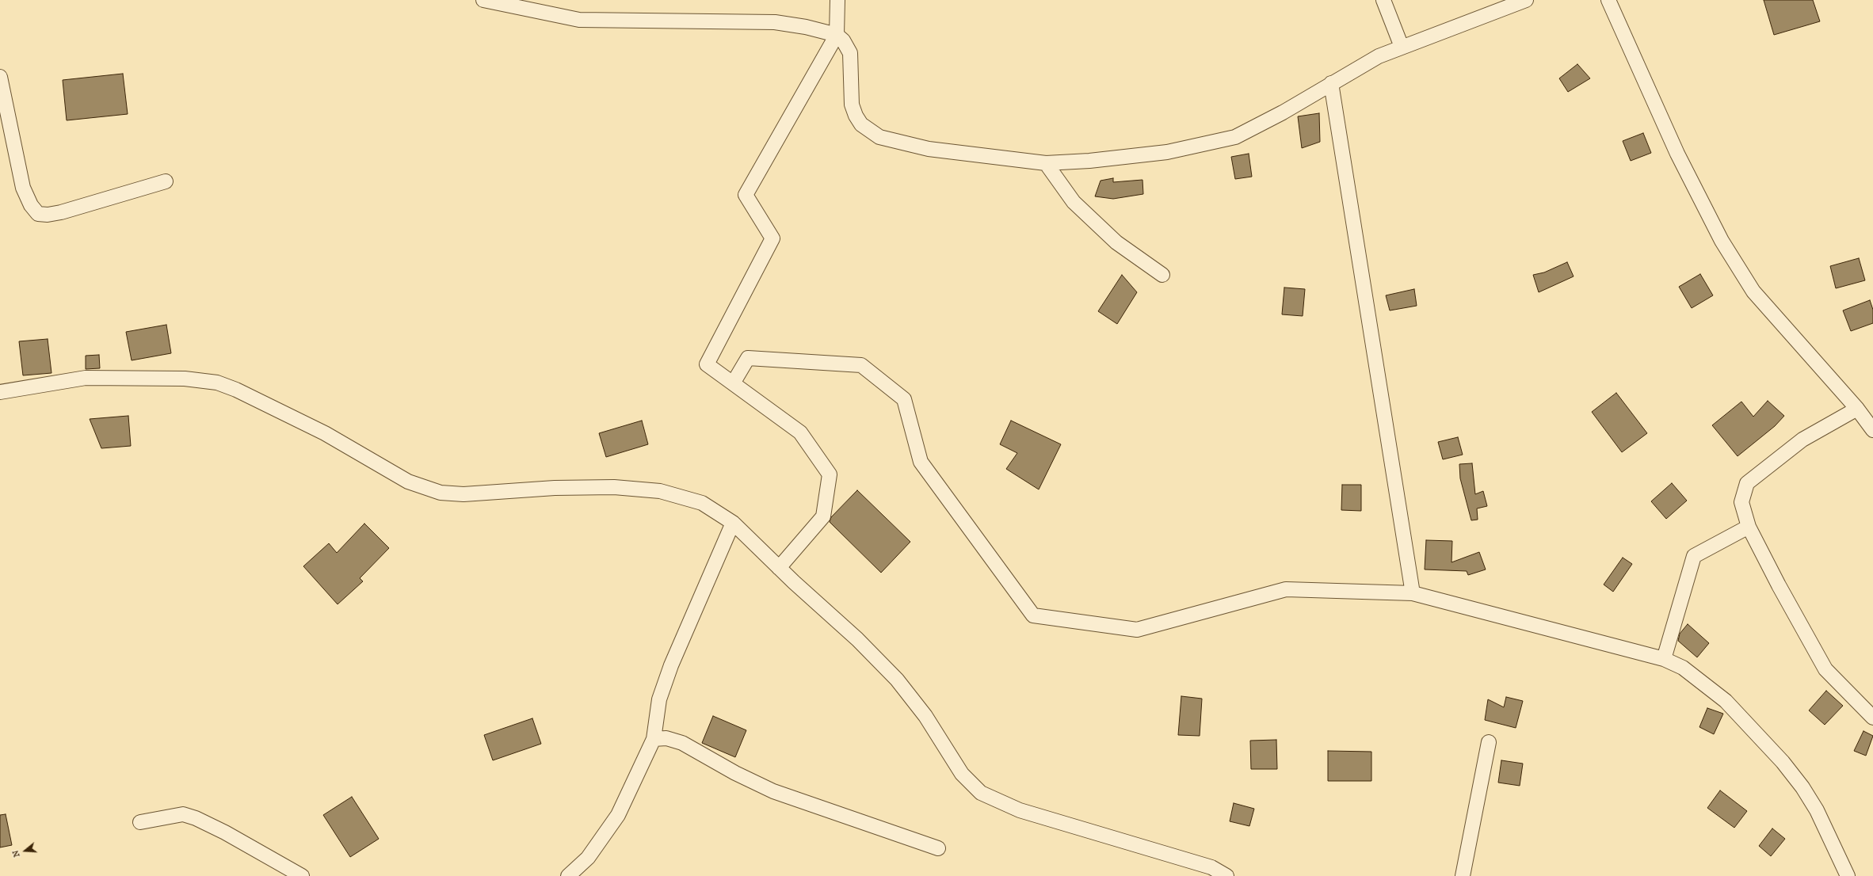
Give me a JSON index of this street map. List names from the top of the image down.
{
  "north": "left"
}
